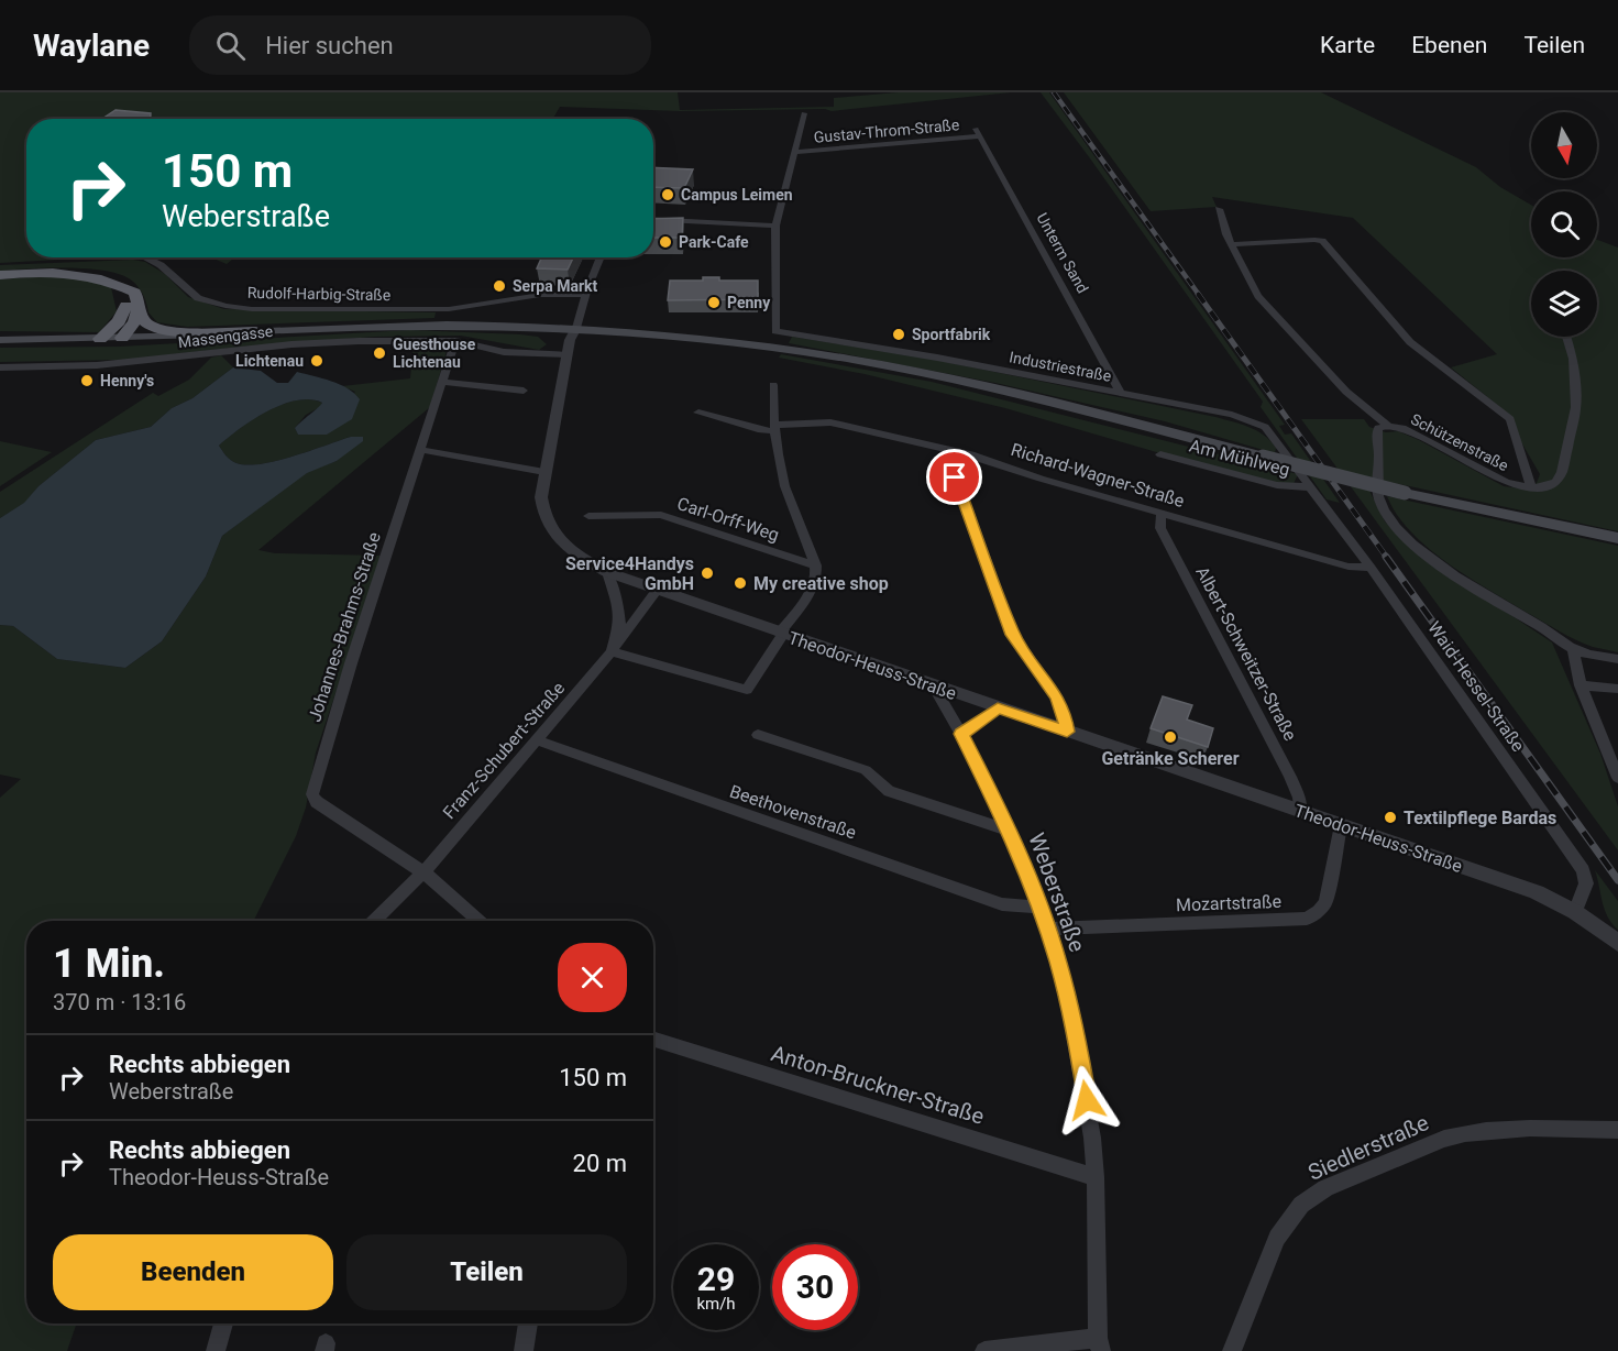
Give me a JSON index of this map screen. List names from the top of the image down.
{
  "streets": {
    "street": [
      "Gustav-Throm-Straße",
      "Unterm Sand",
      "Rudolf-Harbig-Straße",
      "Massengasse",
      "Industriestraße",
      "Schützenstraße",
      "Am Mühlweg",
      "Richard-Wagner-Straße",
      "Carl-Orff-Weg",
      "Johannes-Brahms-Straße",
      "Albert-Schweitzer-Straße",
      "Theodor-Heuss-Straße",
      "Waid-Hessel-Straße",
      "Franz-Schubert-Straße",
      "Beethovenstraße",
      "Weberstraße",
      "Mozartstraße",
      "Anton-Bruckner-Straße",
      "Siedlerstraße"
    ]
  },
  "crossings": [
    ["Gustav-Throm-Straße", "Unterm Sand"],
    ["Unterm Sand", "Industriestraße"],
    ["Massengasse", "Johannes-Brahms-Straße"],
    ["Massengasse", "Theodor-Heuss-Straße"],
    ["Industriestraße", "Am Mühlweg"],
    ["Industriestraße", "Waid-Hessel-Straße"],
    ["Am Mühlweg", "Waid-Hessel-Straße"],
    ["Richard-Wagner-Straße", "Albert-Schweitzer-Straße"],
    ["Richard-Wagner-Straße", "Waid-Hessel-Straße"],
    ["Johannes-Brahms-Straße", "Franz-Schubert-Straße"],
    ["Albert-Schweitzer-Straße", "Theodor-Heuss-Straße"],
    ["Theodor-Heuss-Straße", "Waid-Hessel-Straße"],
    ["Theodor-Heuss-Straße", "Franz-Schubert-Straße"],
    ["Theodor-Heuss-Straße", "Weberstraße"],
    ["Theodor-Heuss-Straße", "Mozartstraße"],
    ["Franz-Schubert-Straße", "Beethovenstraße"],
    ["Beethovenstraße", "Weberstraße"],
    ["Weberstraße", "Mozartstraße"],
    ["Weberstraße", "Anton-Bruckner-Straße"]
  ],
  "places": [
    "Campus Leimen",
    "Park-Cafe",
    "Serpa Markt",
    "Penny",
    "Sportfabrik",
    "Guesthouse Lichtenau",
    "Lichtenau",
    "Henny's",
    "Service4Handys GmbH",
    "My creative shop",
    "Getränke Scherer",
    "Textilpflege Bardas"
  ],
  "north": "bottom",
  "page": {
    "header": "Waylane",
    "search": "Hier suchen",
    "nav": ["Karte", "Ebenen", "Teilen"],
    "turn": ["150 m", "Weberstraße"],
    "heading": ["1 Min.", "370 m · 13:16"],
    "list": [
      {
        "name": "Rechts abbiegen",
        "note": "Weberstraße",
        "value": "150 m"
      },
      {
        "name": "Rechts abbiegen",
        "note": "Theodor-Heuss-Straße",
        "value": "20 m"
      }
    ],
    "buttons": ["Beenden", "Teilen"],
    "speed": "29 km/h",
    "limit": "30"
  }
}
